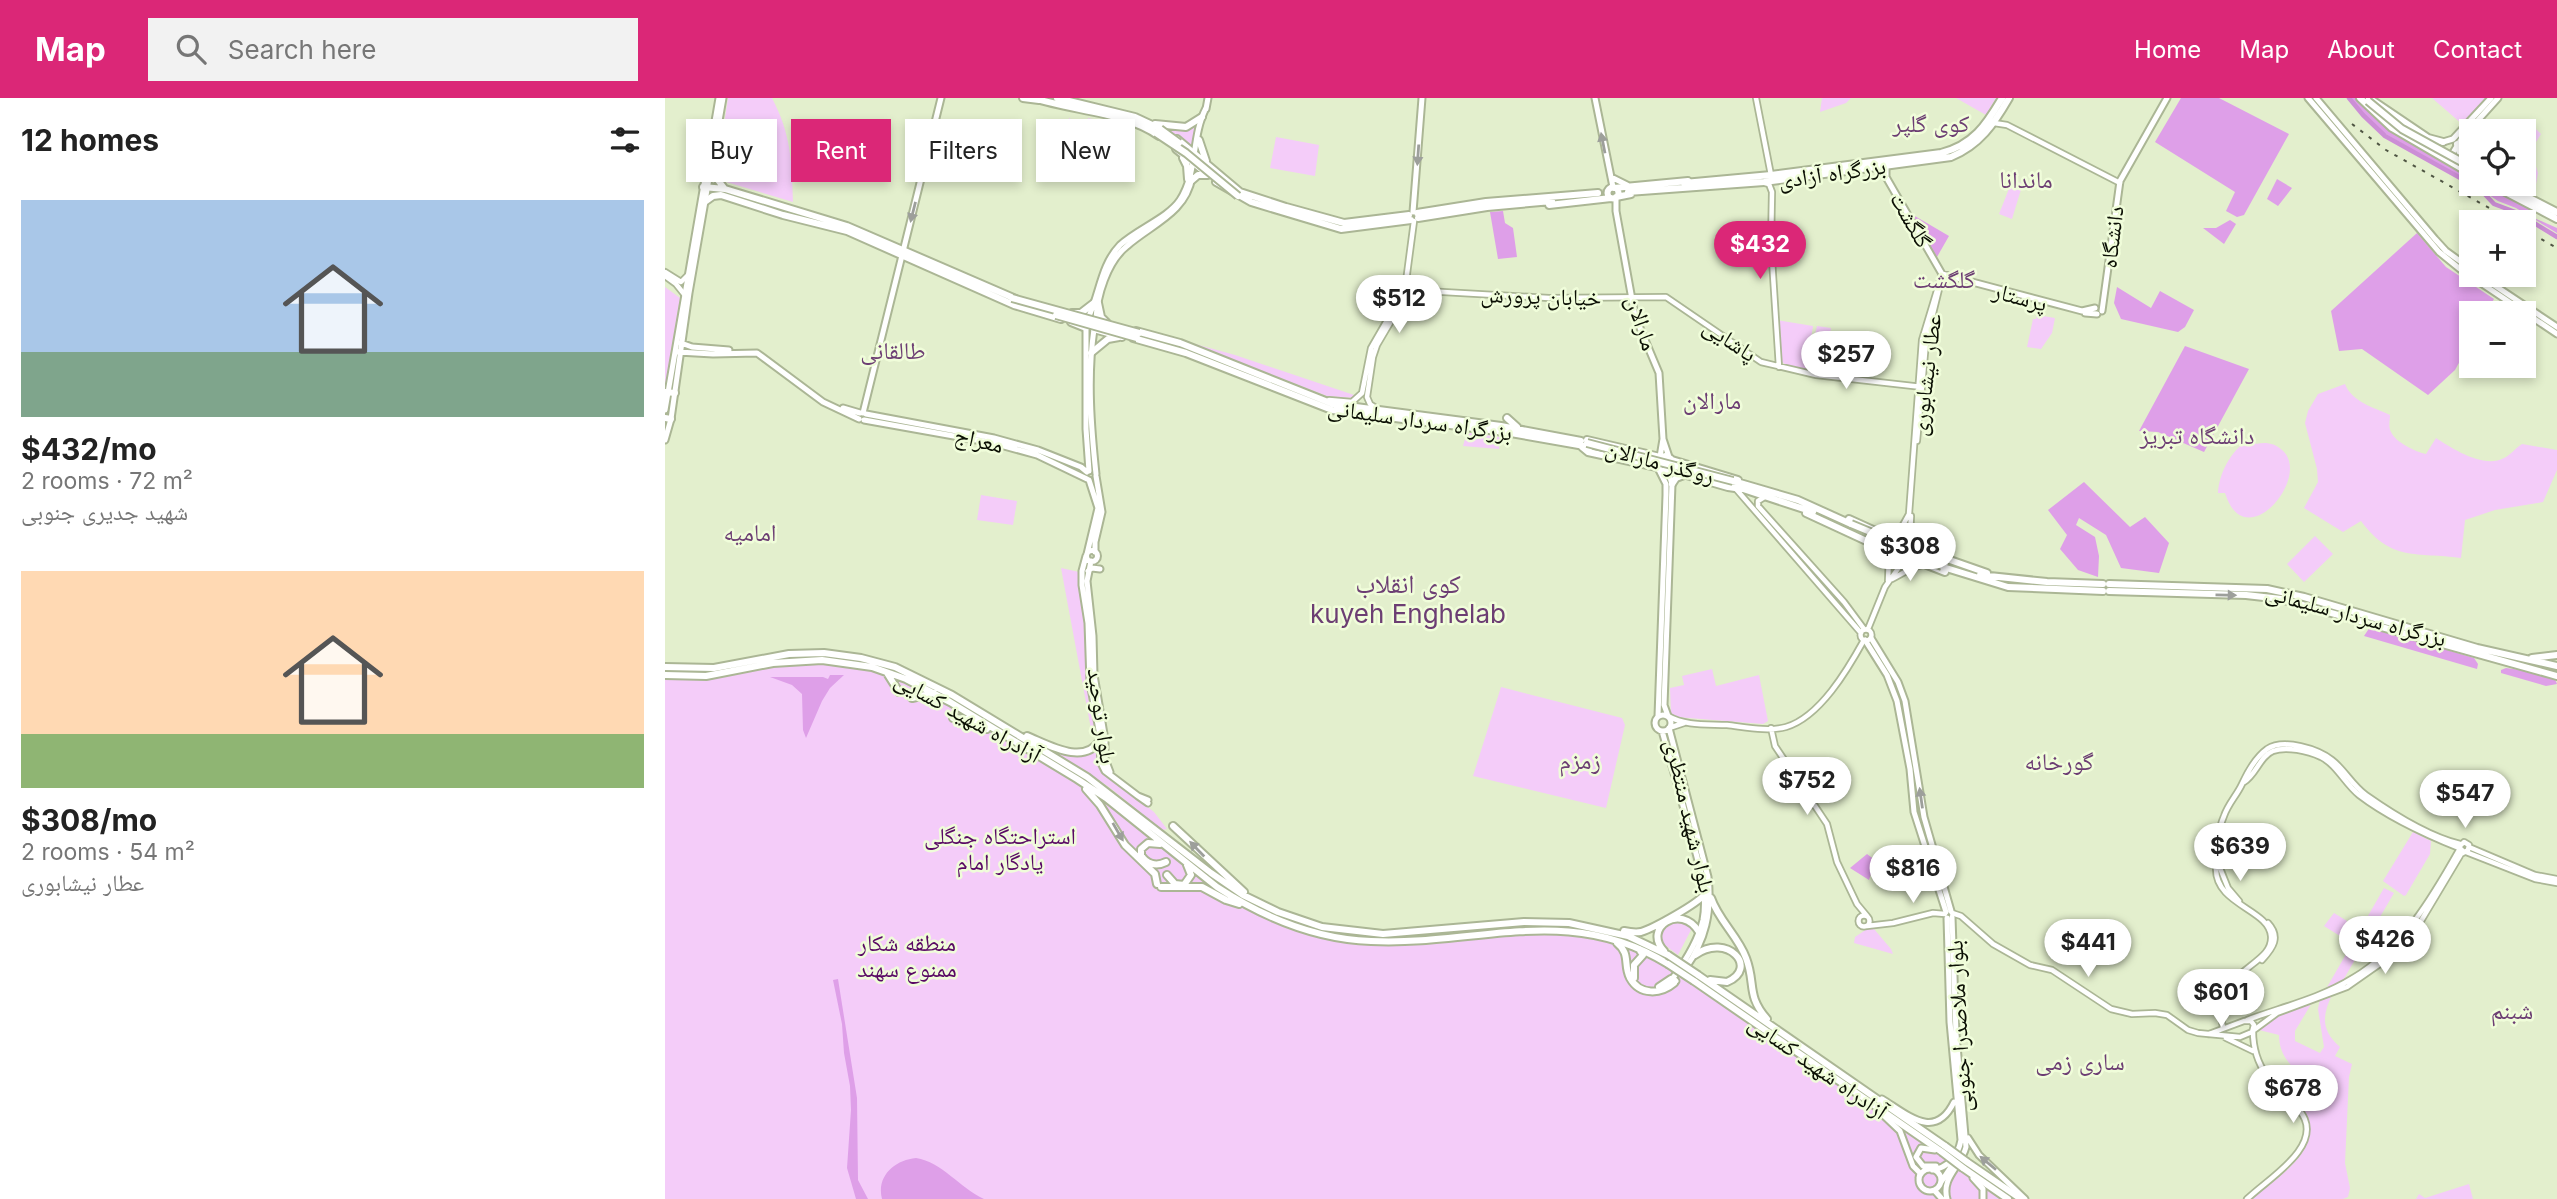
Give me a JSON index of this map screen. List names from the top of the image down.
{
  "streets": {
    "highway": [
      "بزرگراه آزادی",
      "بزرگراه سردار سلیمانی",
      "روگذر مارالان",
      "آزادراه شهید کسایی"
    ],
    "main road": [
      "گلگشت",
      "دانشگاه",
      "خیابان پرورش",
      "پرستار",
      "مارالان",
      "پاشایی",
      "عطار نیشابوری",
      "معراج",
      "بلوار توحید",
      "بلوار شهید منتظری",
      "بلوار ملاصدرا جنوبی"
    ]
  },
  "crossings": [
    ["بزرگراه آزادی", "گلگشت"],
    ["گلگشت", "پرستار"],
    ["گلگشت", "عطار نیشابوری"],
    ["دانشگاه", "پرستار"],
    ["خیابان پرورش", "مارالان"],
    ["خیابان پرورش", "پاشایی"],
    ["پرستار", "عطار نیشابوری"],
    ["مارالان", "پاشایی"],
    ["پاشایی", "عطار نیشابوری"],
    ["بزرگراه سردار سلیمانی", "روگذر مارالان"],
    ["بزرگراه سردار سلیمانی", "بلوار توحید"],
    ["معراج", "بلوار توحید"]
  ],
  "districts": [
    "کوی گلپر",
    "ماندانا",
    "گلگشت",
    "طالقانی",
    "مارالان",
    "دانشگاه تبریز",
    "امامیه",
    "کوی انقلاب kuyeh Enghelab",
    "زمزم",
    "گورخانه",
    "شبنم",
    "ساری زمی"
  ],
  "parks": ["استراحتگاه جنگلی یادگار امام", "منطقه شکار ممنوع سهند"],
  "page": {
    "header": "Map",
    "search": "Search here",
    "nav": [
      "Home",
      "Map",
      "About",
      "Contact"
    ],
    "heading": "12 homes",
    "map_buttons": ["+", "−"],
    "chip": [
      "Buy",
      "Rent",
      "Filters",
      "New"
    ],
    "list": [
      {
        "name": "$432/mo",
        "note": "2 rooms · 72 m² · شهید جدیری جنوبی"
      },
      {
        "name": "$308/mo",
        "note": "2 rooms · 54 m² · عطار نیشابوری"
      }
    ],
    "price": [
      "$432",
      "$512",
      "$257",
      "$308",
      "$752",
      "$547",
      "$639",
      "$816",
      "$426",
      "$441",
      "$601",
      "$678"
    ]
  }
}
